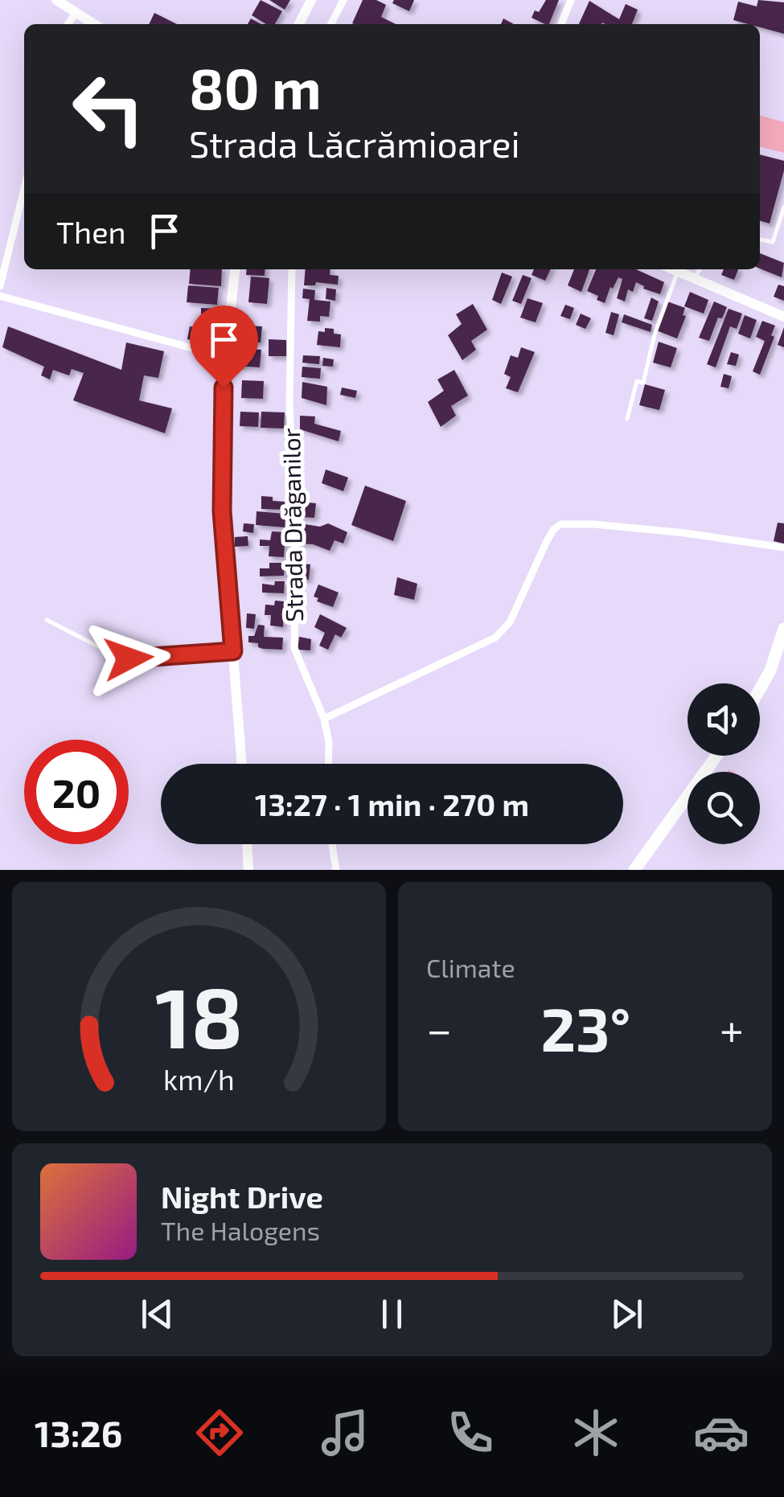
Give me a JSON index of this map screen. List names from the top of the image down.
{
  "streets": {
    "street": ["Strada Drăganilor"]
  },
  "page": {
    "turn": ["80 m", "Strada Lăcrămioarei"],
    "then": "Then",
    "limit": "20",
    "trip": "13:27 · 1 min · 270 m",
    "tile": "Climate",
    "heat": ["−", "23°", "+"],
    "song": ["Night Drive", "The Halogens"],
    "tabs": "13:26",
    "gauge": ["18", "km/h"]
  }
}
